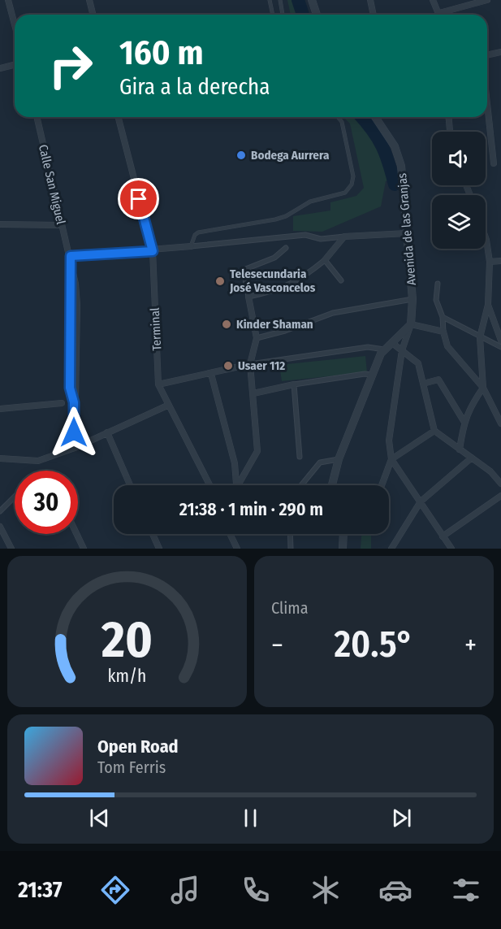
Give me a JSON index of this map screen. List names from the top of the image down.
{
  "streets": {
    "street": ["Calle San Miguel", "Avenida de las Granjas", "Terminal"]
  },
  "places": [
    "Bodega Aurrera",
    "Telesecundaria José Vasconcelos",
    "Kinder Shaman",
    "Usaer 112"
  ],
  "page": {
    "turn": ["160 m", "Gira a la derecha"],
    "limit": "30",
    "trip": "21:38 · 1 min · 290 m",
    "tile": "Clima",
    "heat": ["−", "20.5°", "+"],
    "song": ["Open Road", "Tom Ferris"],
    "tabs": "21:37",
    "gauge": ["20", "km/h"]
  }
}
